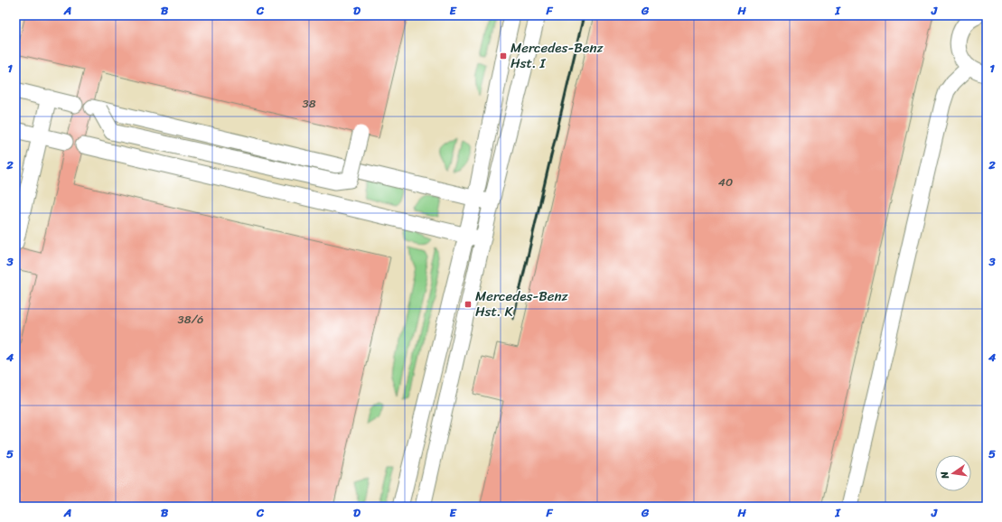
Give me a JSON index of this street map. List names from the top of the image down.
{
  "places": {
    "transit": ["Mercedes-Benz Hst. I", "Mercedes-Benz Hst. K"]
  },
  "house_numbers": ["38", "40", "38/6"],
  "north": "left",
  "grid": {
    "columns": [
      "A",
      "B",
      "C",
      "D",
      "E",
      "F",
      "G",
      "H",
      "I",
      "J"
    ],
    "rows": [
      "1",
      "2",
      "3",
      "4",
      "5"
    ]
  }
}
